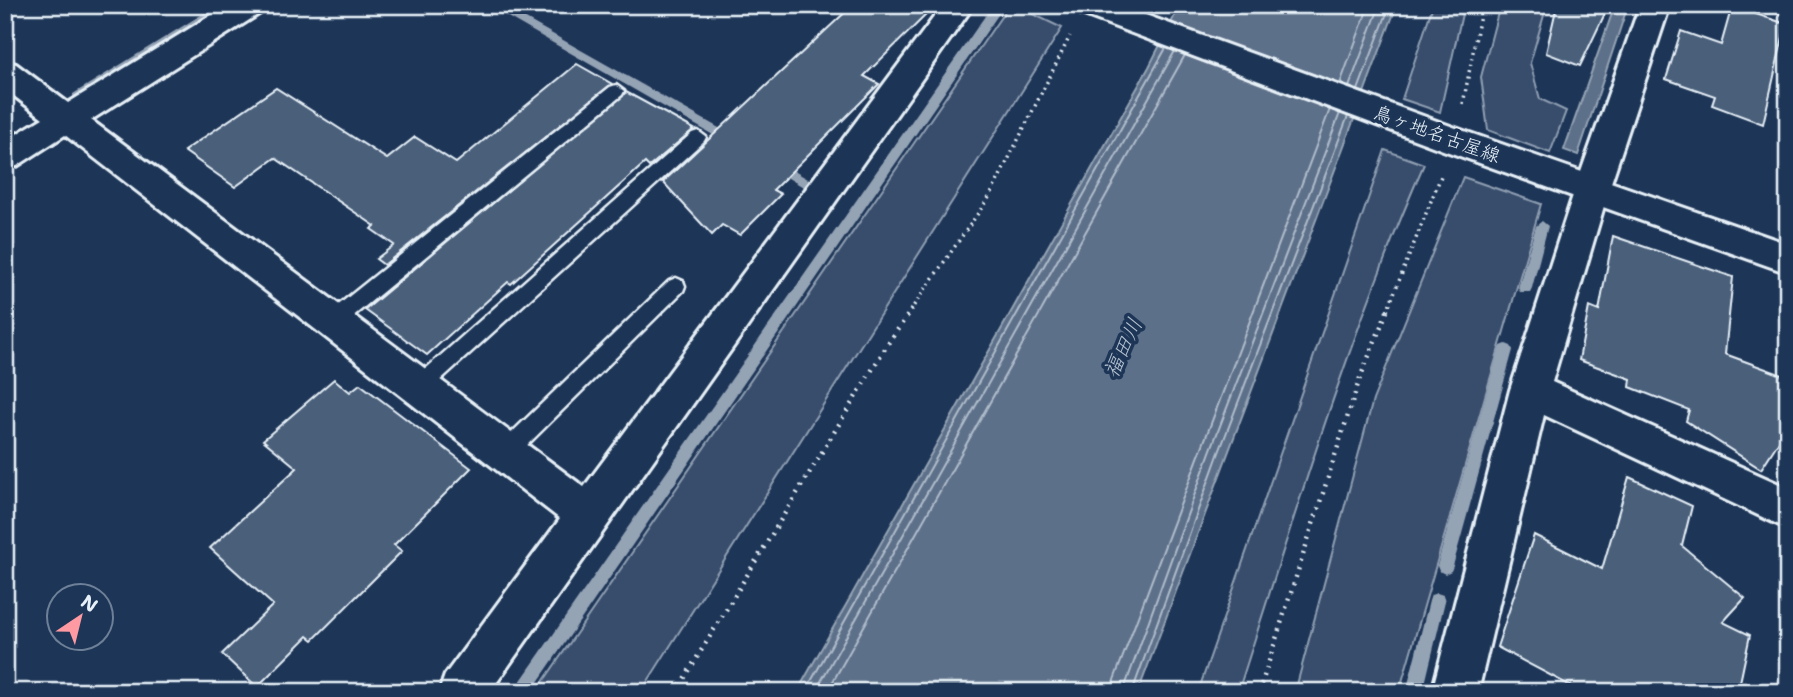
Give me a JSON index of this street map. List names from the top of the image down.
{
  "streets": {
    "street": ["鳥ヶ地名古屋線"]
  },
  "water": ["福田川"],
  "north": "top right"
}
